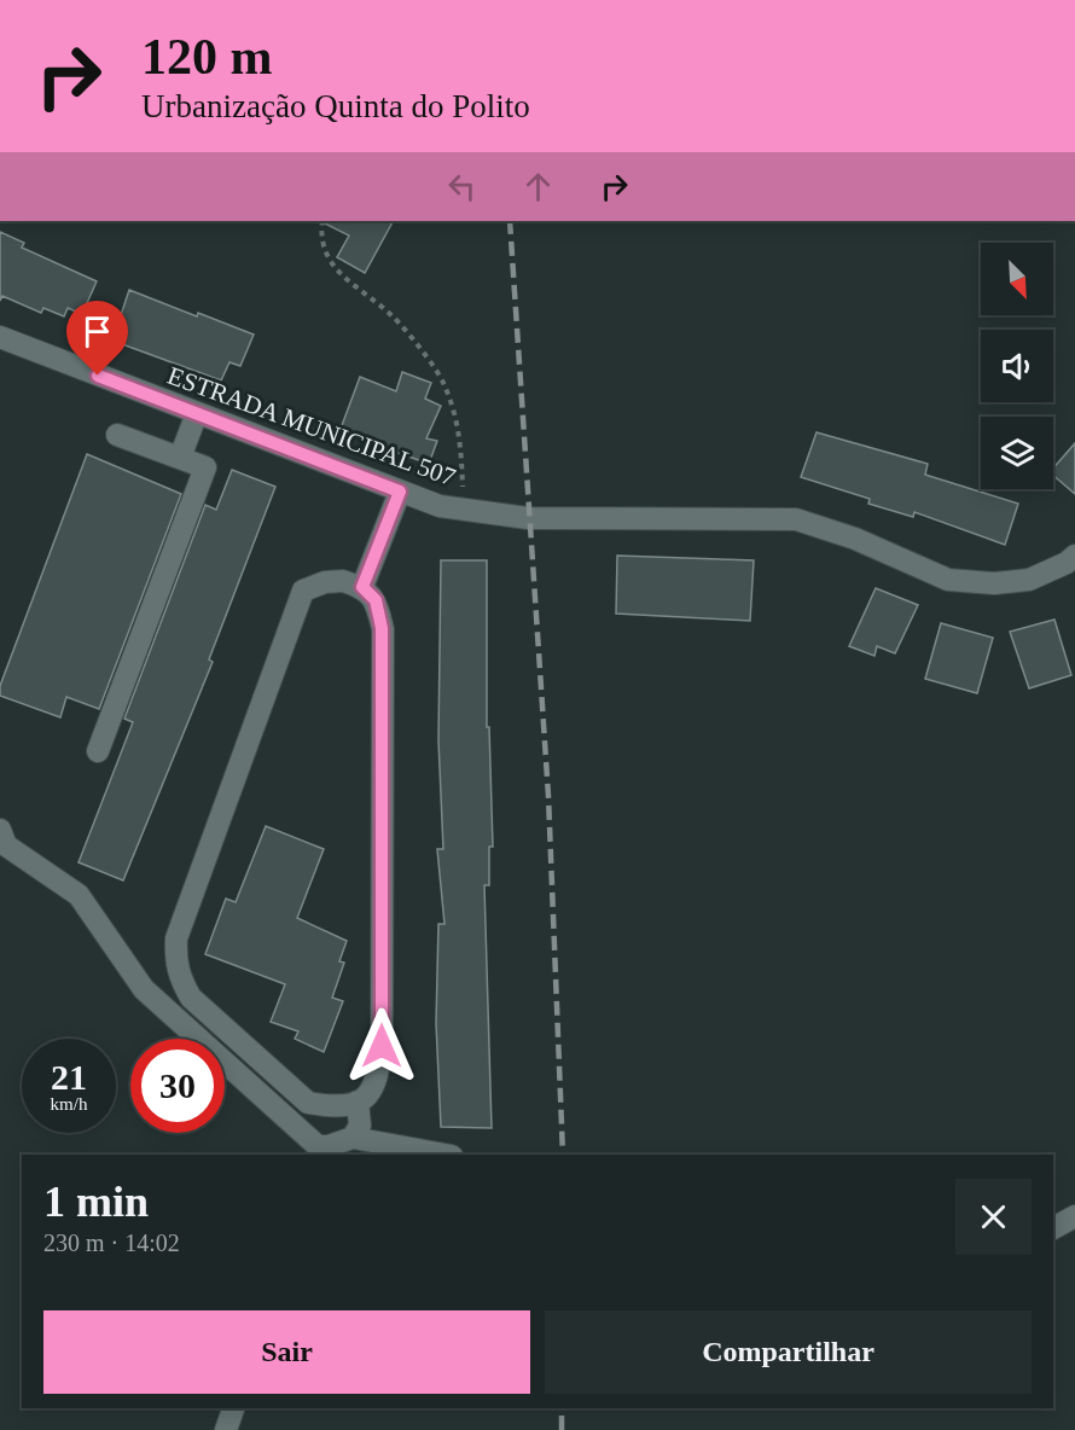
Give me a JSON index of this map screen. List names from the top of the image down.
{
  "streets": {
    "street": ["ESTRADA MUNICIPAL 507"]
  },
  "north": "bottom right",
  "page": {
    "turn": ["120 m", "Urbanização Quinta do Polito"],
    "speed": "21 km/h",
    "limit": "30",
    "heading": ["1 min", "230 m · 14:02"],
    "buttons": ["Sair", "Compartilhar"]
  }
}
